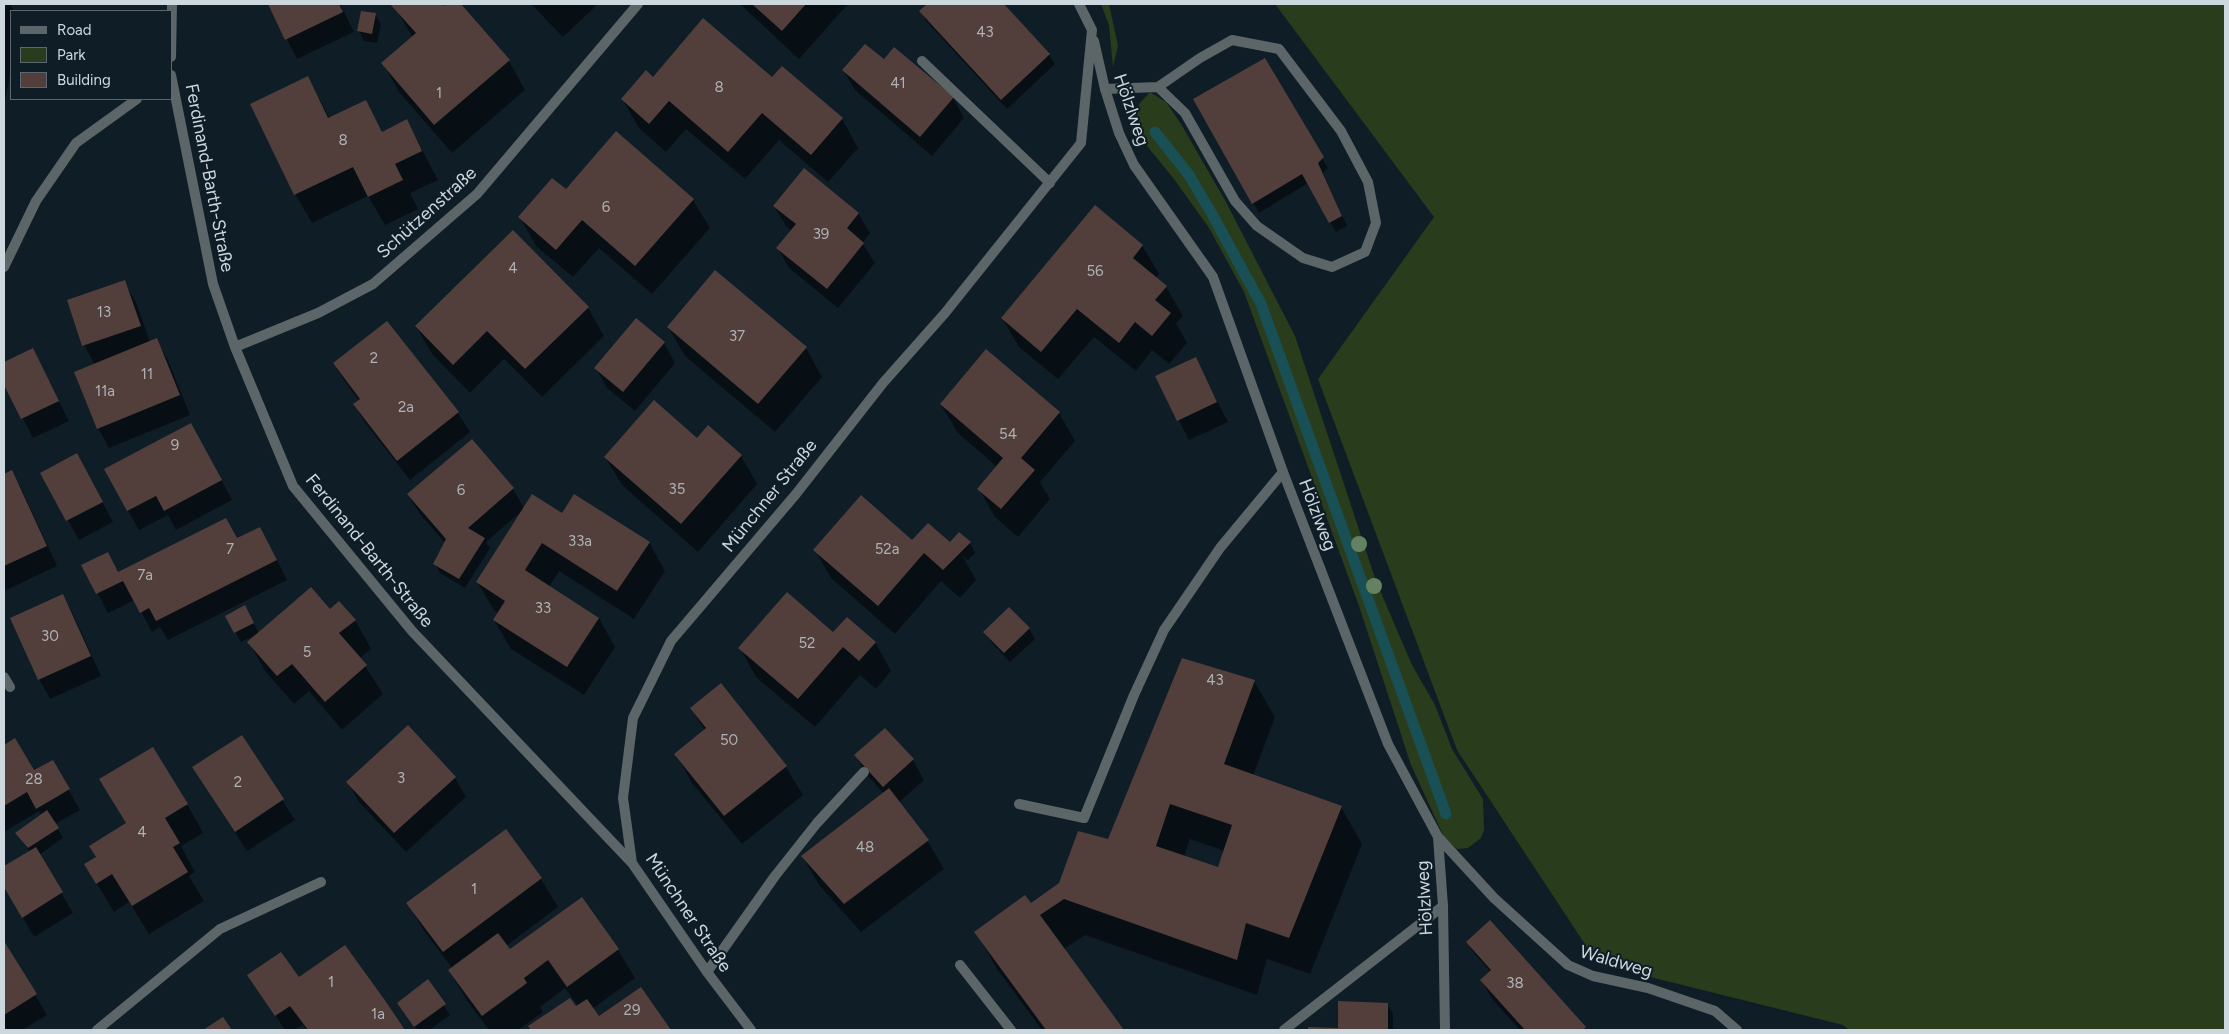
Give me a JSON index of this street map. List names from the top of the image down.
{
  "streets": {
    "street": [
      "Hölzlweg",
      "Ferdinand-Barth-Straße",
      "Schützenstraße",
      "Münchner Straße",
      "Waldweg"
    ]
  },
  "crossings": [
    ["Hölzlweg", "Münchner Straße"],
    ["Hölzlweg", "Waldweg"],
    ["Ferdinand-Barth-Straße", "Schützenstraße"],
    ["Ferdinand-Barth-Straße", "Münchner Straße"]
  ],
  "house_numbers": [
    "43",
    "41",
    "8",
    "1",
    "8",
    "6",
    "39",
    "4",
    "56",
    "13",
    "37",
    "2",
    "11",
    "11a",
    "2a",
    "54",
    "9",
    "35",
    "6",
    "33a",
    "7",
    "52a",
    "7a",
    "33",
    "30",
    "52",
    "5",
    "43",
    "50",
    "3",
    "28",
    "2",
    "4",
    "48",
    "1",
    "1",
    "38",
    "29",
    "1a"
  ],
  "legend": ["Road", "Park", "Building"]
}
